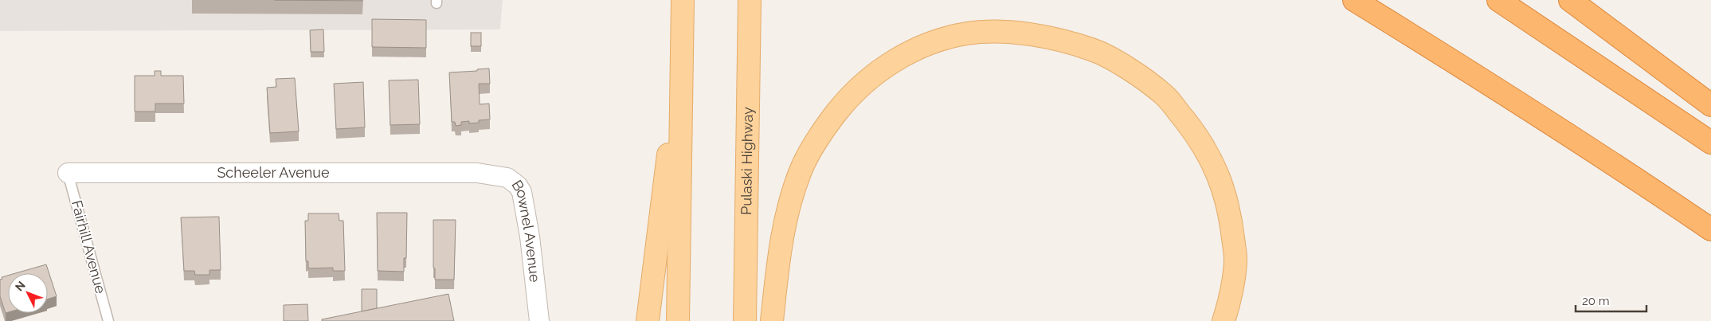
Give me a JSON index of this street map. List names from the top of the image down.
{
  "streets": {
    "main road": ["Pulaski Highway"],
    "street": ["Scheeler Avenue", "Bownel Avenue"],
    "lane": ["Fairhill Avenue"]
  },
  "crossings": [
    ["Scheeler Avenue", "Bownel Avenue"],
    ["Scheeler Avenue", "Fairhill Avenue"]
  ],
  "scale_bar": "20 m",
  "north": "top left"
}
